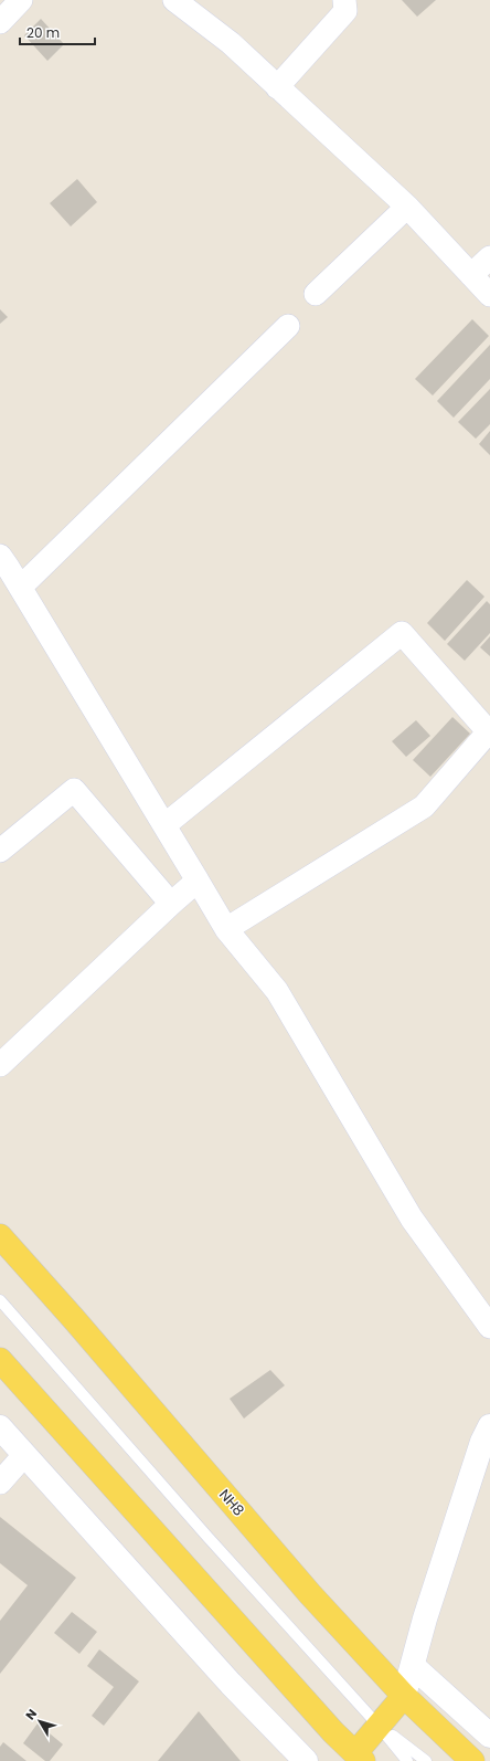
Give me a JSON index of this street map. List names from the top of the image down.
{
  "streets": {
    "main road": ["NH8"]
  },
  "scale_bar": "20 m",
  "north": "top left"
}
